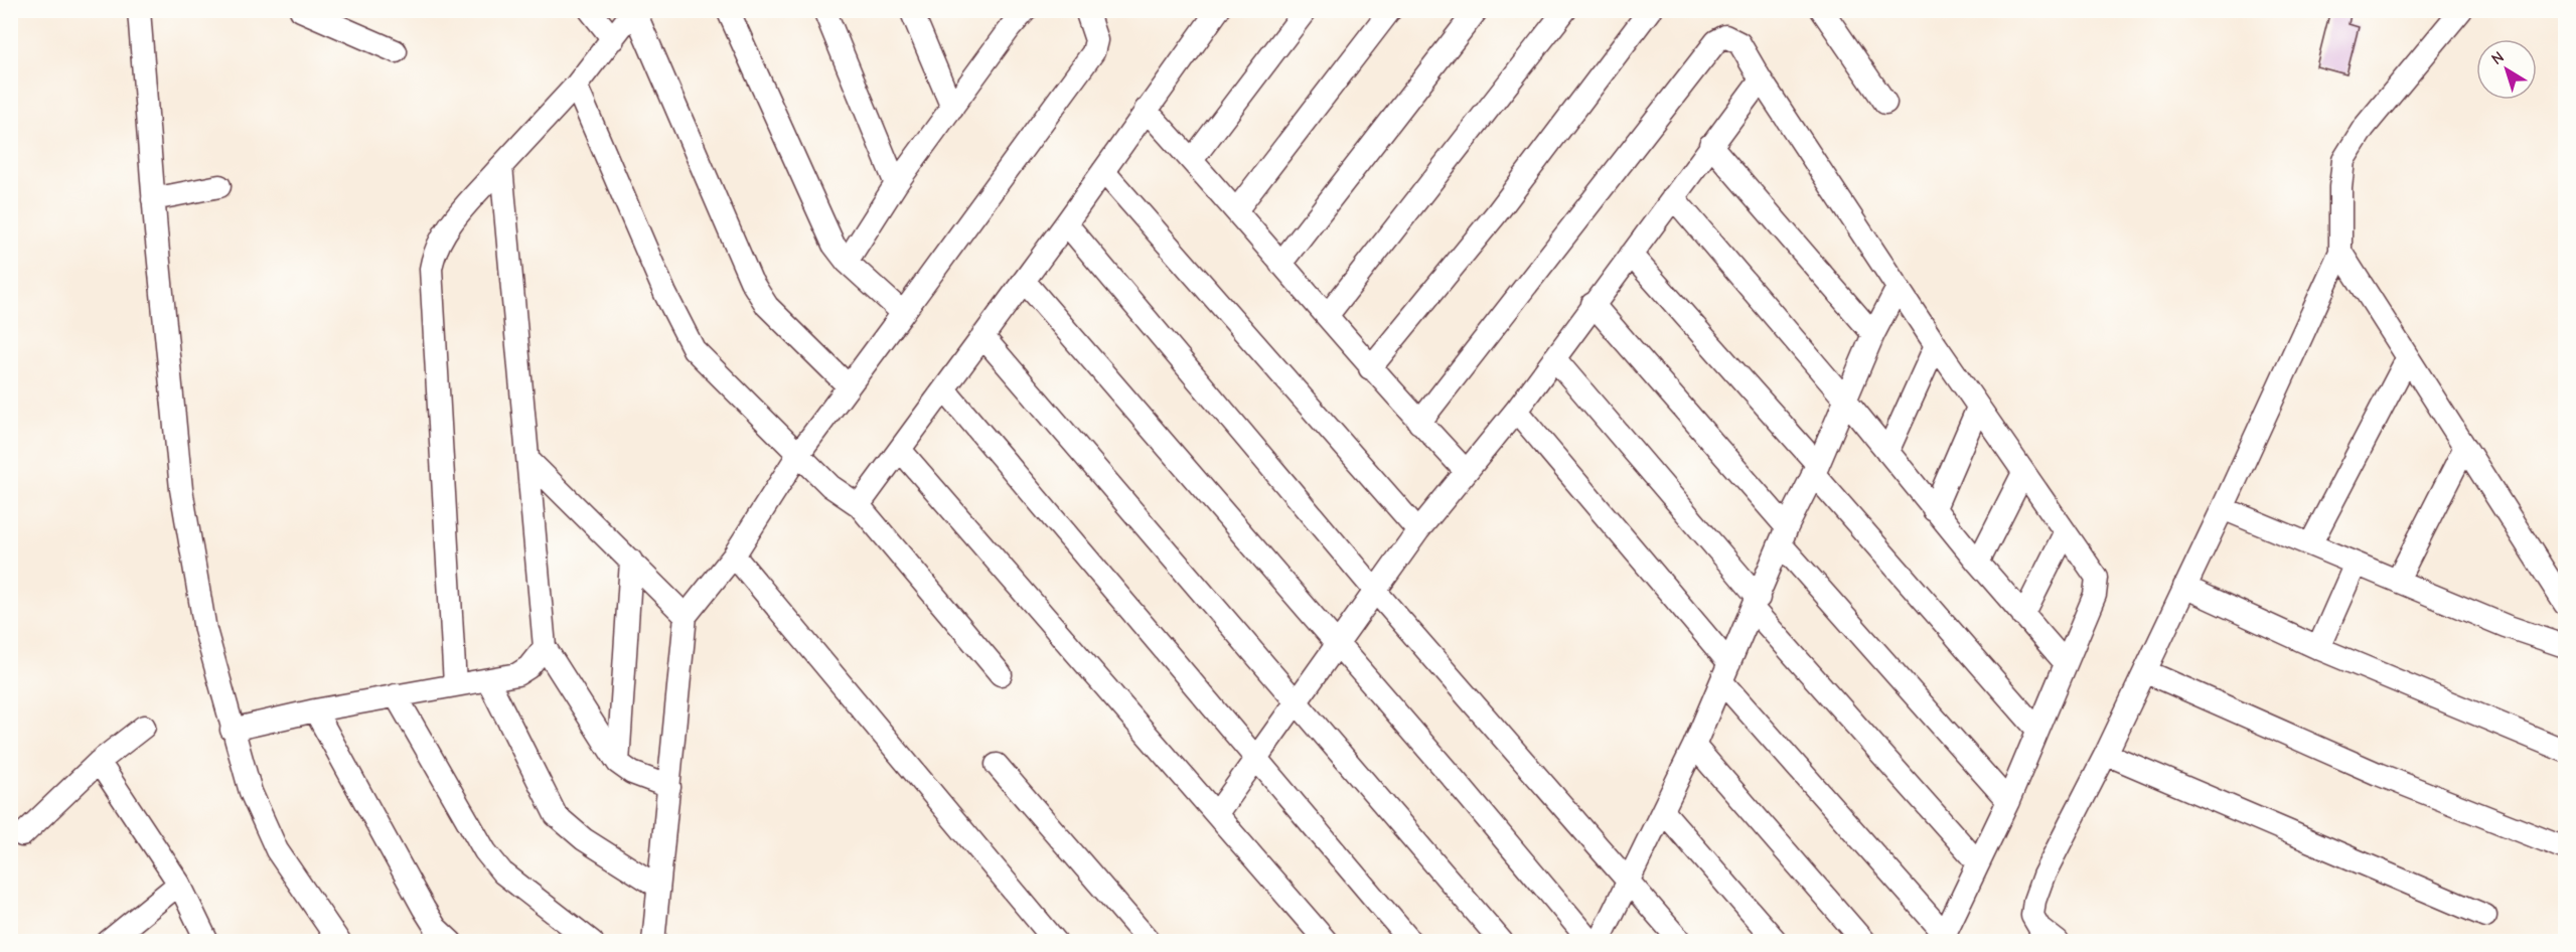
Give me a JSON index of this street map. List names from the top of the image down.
{
  "north": "top left"
}
